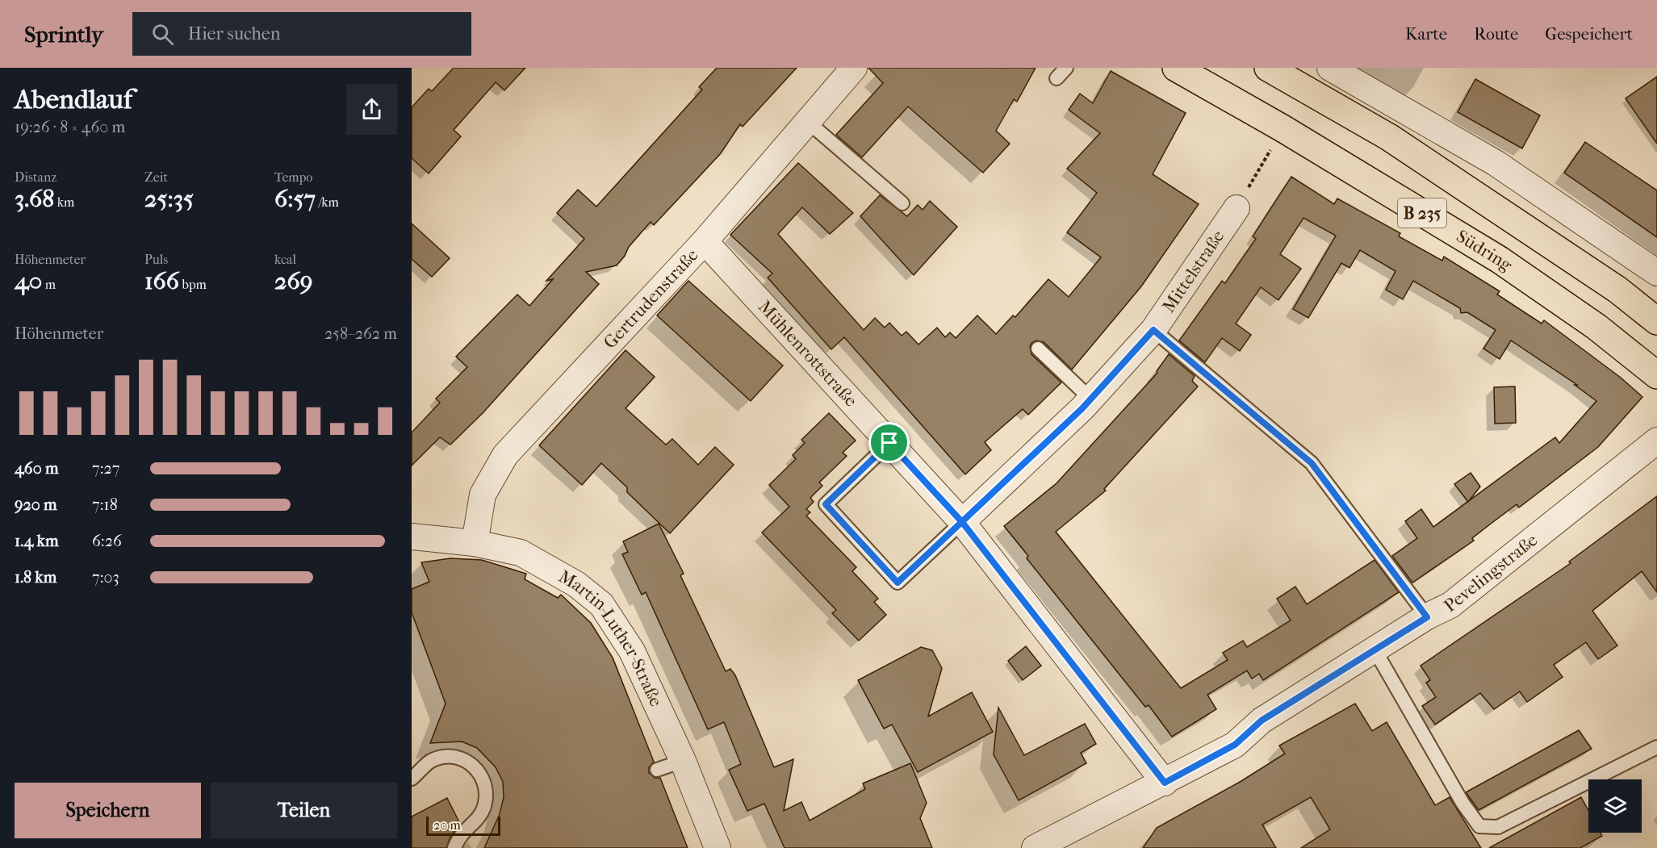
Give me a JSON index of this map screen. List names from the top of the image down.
{
  "streets": {
    "main road": ["B 235", "Südring"],
    "street": [
      "Mittelstraße",
      "Gertrudenstraße",
      "Mühlenrottstraße",
      "Pevelingstraße",
      "Martin-Luther-Straße"
    ]
  },
  "crossings": [
    ["Mittelstraße", "Mühlenrottstraße"],
    ["Gertrudenstraße", "Mühlenrottstraße"],
    ["Gertrudenstraße", "Martin-Luther-Straße"],
    ["Mühlenrottstraße", "Pevelingstraße"]
  ],
  "scale_bar": "20 m",
  "page": {
    "header": "Sprintly",
    "search": "Hier suchen",
    "nav": ["Karte", "Route", "Gespeichert"],
    "heading": ["Abendlauf", "19:26 · 8 × 460 m"],
    "stats": [
      ["Distanz", "3.68 km"],
      ["Zeit", "25:35"],
      ["Tempo", "6:57 /km"],
      ["Höhenmeter", "40 m"],
      ["Puls", "166 bpm"],
      ["kcal", "269"]
    ],
    "chart": ["Höhenmeter", "258–262 m"],
    "list": [
      {
        "name": "460 m",
        "note": "7:27"
      },
      {
        "name": "920 m",
        "note": "7:18"
      },
      {
        "name": "1.4 km",
        "note": "6:26"
      },
      {
        "name": "1.8 km",
        "note": "7:03"
      }
    ],
    "buttons": ["Speichern", "Teilen"],
    "scale": "20 m"
  }
}
